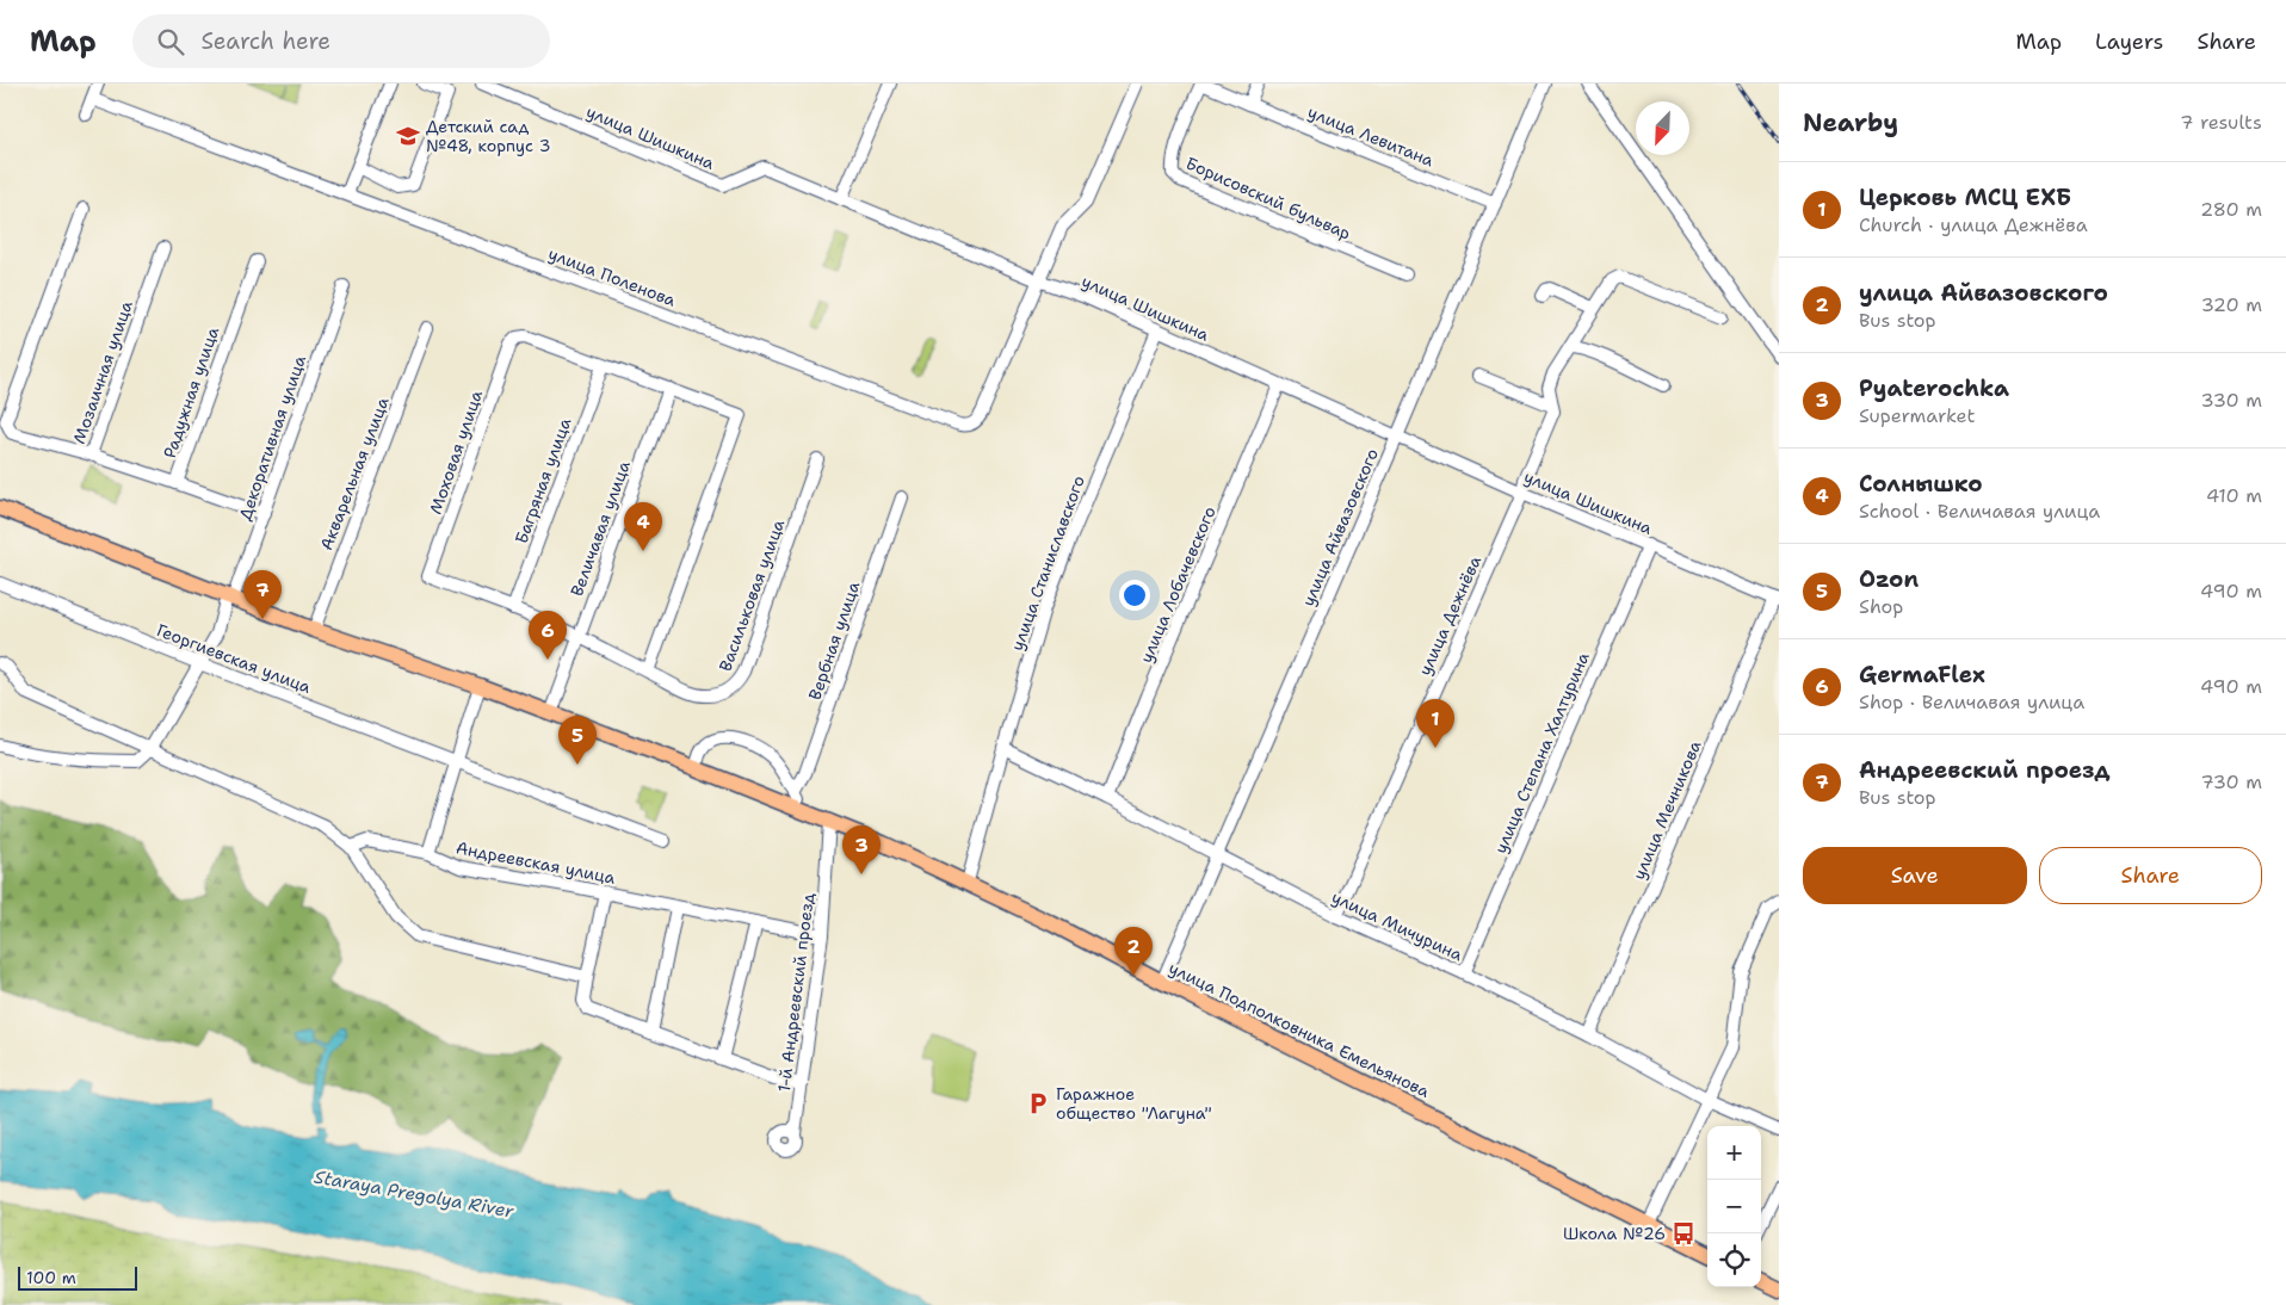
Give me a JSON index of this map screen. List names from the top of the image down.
{
  "streets": {
    "main road": ["улица Подполковника Емельянова"],
    "street": [
      "улица Левитана",
      "улица Шишкина",
      "Борисовский бульвар",
      "улица Поленова",
      "Мозаичная улица",
      "Радужная улица",
      "Декоративная улица",
      "Моховая улица",
      "Акварельная улица",
      "Багряная улица",
      "улица Айвазовского",
      "Величавая улица",
      "улица Станиславского",
      "улица Лобачевского",
      "Васильковая улица",
      "улица Дежнёва",
      "Вербная улица",
      "Георгиевская улица",
      "улица Степана Халтурина",
      "улица Мечникова",
      "Андреевская улица",
      "улица Мичурина",
      "1-й Андреевский проезд"
    ]
  },
  "crossings": [
    ["улица Левитана", "Борисовский бульвар"],
    ["улица Левитана", "улица Айвазовского"],
    ["улица Шишкина", "улица Поленова"],
    ["улица Шишкина", "улица Айвазовского"],
    ["улица Шишкина", "улица Станиславского"],
    ["улица Шишкина", "улица Лобачевского"],
    ["улица Шишкина", "улица Дежнёва"],
    ["улица Шишкина", "улица Степана Халтурина"],
    ["улица Шишкина", "улица Мечникова"],
    ["Мозаичная улица", "Радужная улица"],
    ["Радужная улица", "Декоративная улица"],
    ["Декоративная улица", "Георгиевская улица"],
    ["Декоративная улица", "улица Подполковника Емельянова"],
    ["Моховая улица", "Багряная улица"],
    ["Моховая улица", "Величавая улица"],
    ["Моховая улица", "Васильковая улица"],
    ["Акварельная улица", "улица Подполковника Емельянова"],
    ["улица Айвазовского", "улица Мичурина"],
    ["улица Айвазовского", "улица Подполковника Емельянова"],
    ["Величавая улица", "улица Подполковника Емельянова"],
    ["улица Станиславского", "улица Мичурина"],
    ["улица Станиславского", "улица Подполковника Емельянова"],
    ["улица Лобачевского", "улица Мичурина"],
    ["улица Дежнёва", "улица Мичурина"],
    ["улица Степана Халтурина", "улица Мичурина"],
    ["улица Мечникова", "улица Мичурина"],
    ["Андреевская улица", "1-й Андреевский проезд"],
    ["1-й Андреевский проезд", "улица Подполковника Емельянова"]
  ],
  "water": ["Staraya Pregolya River"],
  "places": {
    "school or university": ["Детский сад №48, корпус 3"],
    "parking": ["Гаражное общество \"Лагуна\""],
    "bus stop": ["Школа №26"]
  },
  "scale_bar": "100 m",
  "north": "bottom left",
  "page": {
    "header": "Map",
    "search": "Search here",
    "nav": ["Map", "Layers", "Share"],
    "heading": ["Nearby", "7 results"],
    "list": [
      {
        "mark": "1",
        "name": "Церковь МСЦ ЕХБ",
        "note": "Church · улица Дежнёва",
        "value": "280 m"
      },
      {
        "mark": "2",
        "name": "улица Айвазовского",
        "note": "Bus stop",
        "value": "320 m"
      },
      {
        "mark": "3",
        "name": "Pyaterochka",
        "note": "Supermarket",
        "value": "330 m"
      },
      {
        "mark": "4",
        "name": "Солнышко",
        "note": "School · Величавая улица",
        "value": "410 m"
      },
      {
        "mark": "5",
        "name": "Ozon",
        "note": "Shop",
        "value": "490 m"
      },
      {
        "mark": "6",
        "name": "GermaFlex",
        "note": "Shop · Величавая улица",
        "value": "490 m"
      },
      {
        "mark": "7",
        "name": "Андреевский проезд",
        "note": "Bus stop",
        "value": "730 m"
      }
    ],
    "pins": [
      "4",
      "7",
      "6",
      "1",
      "5",
      "3",
      "2"
    ],
    "buttons": ["Save", "Share"],
    "map_buttons": ["+", "−"],
    "scale": "100 m"
  }
}
